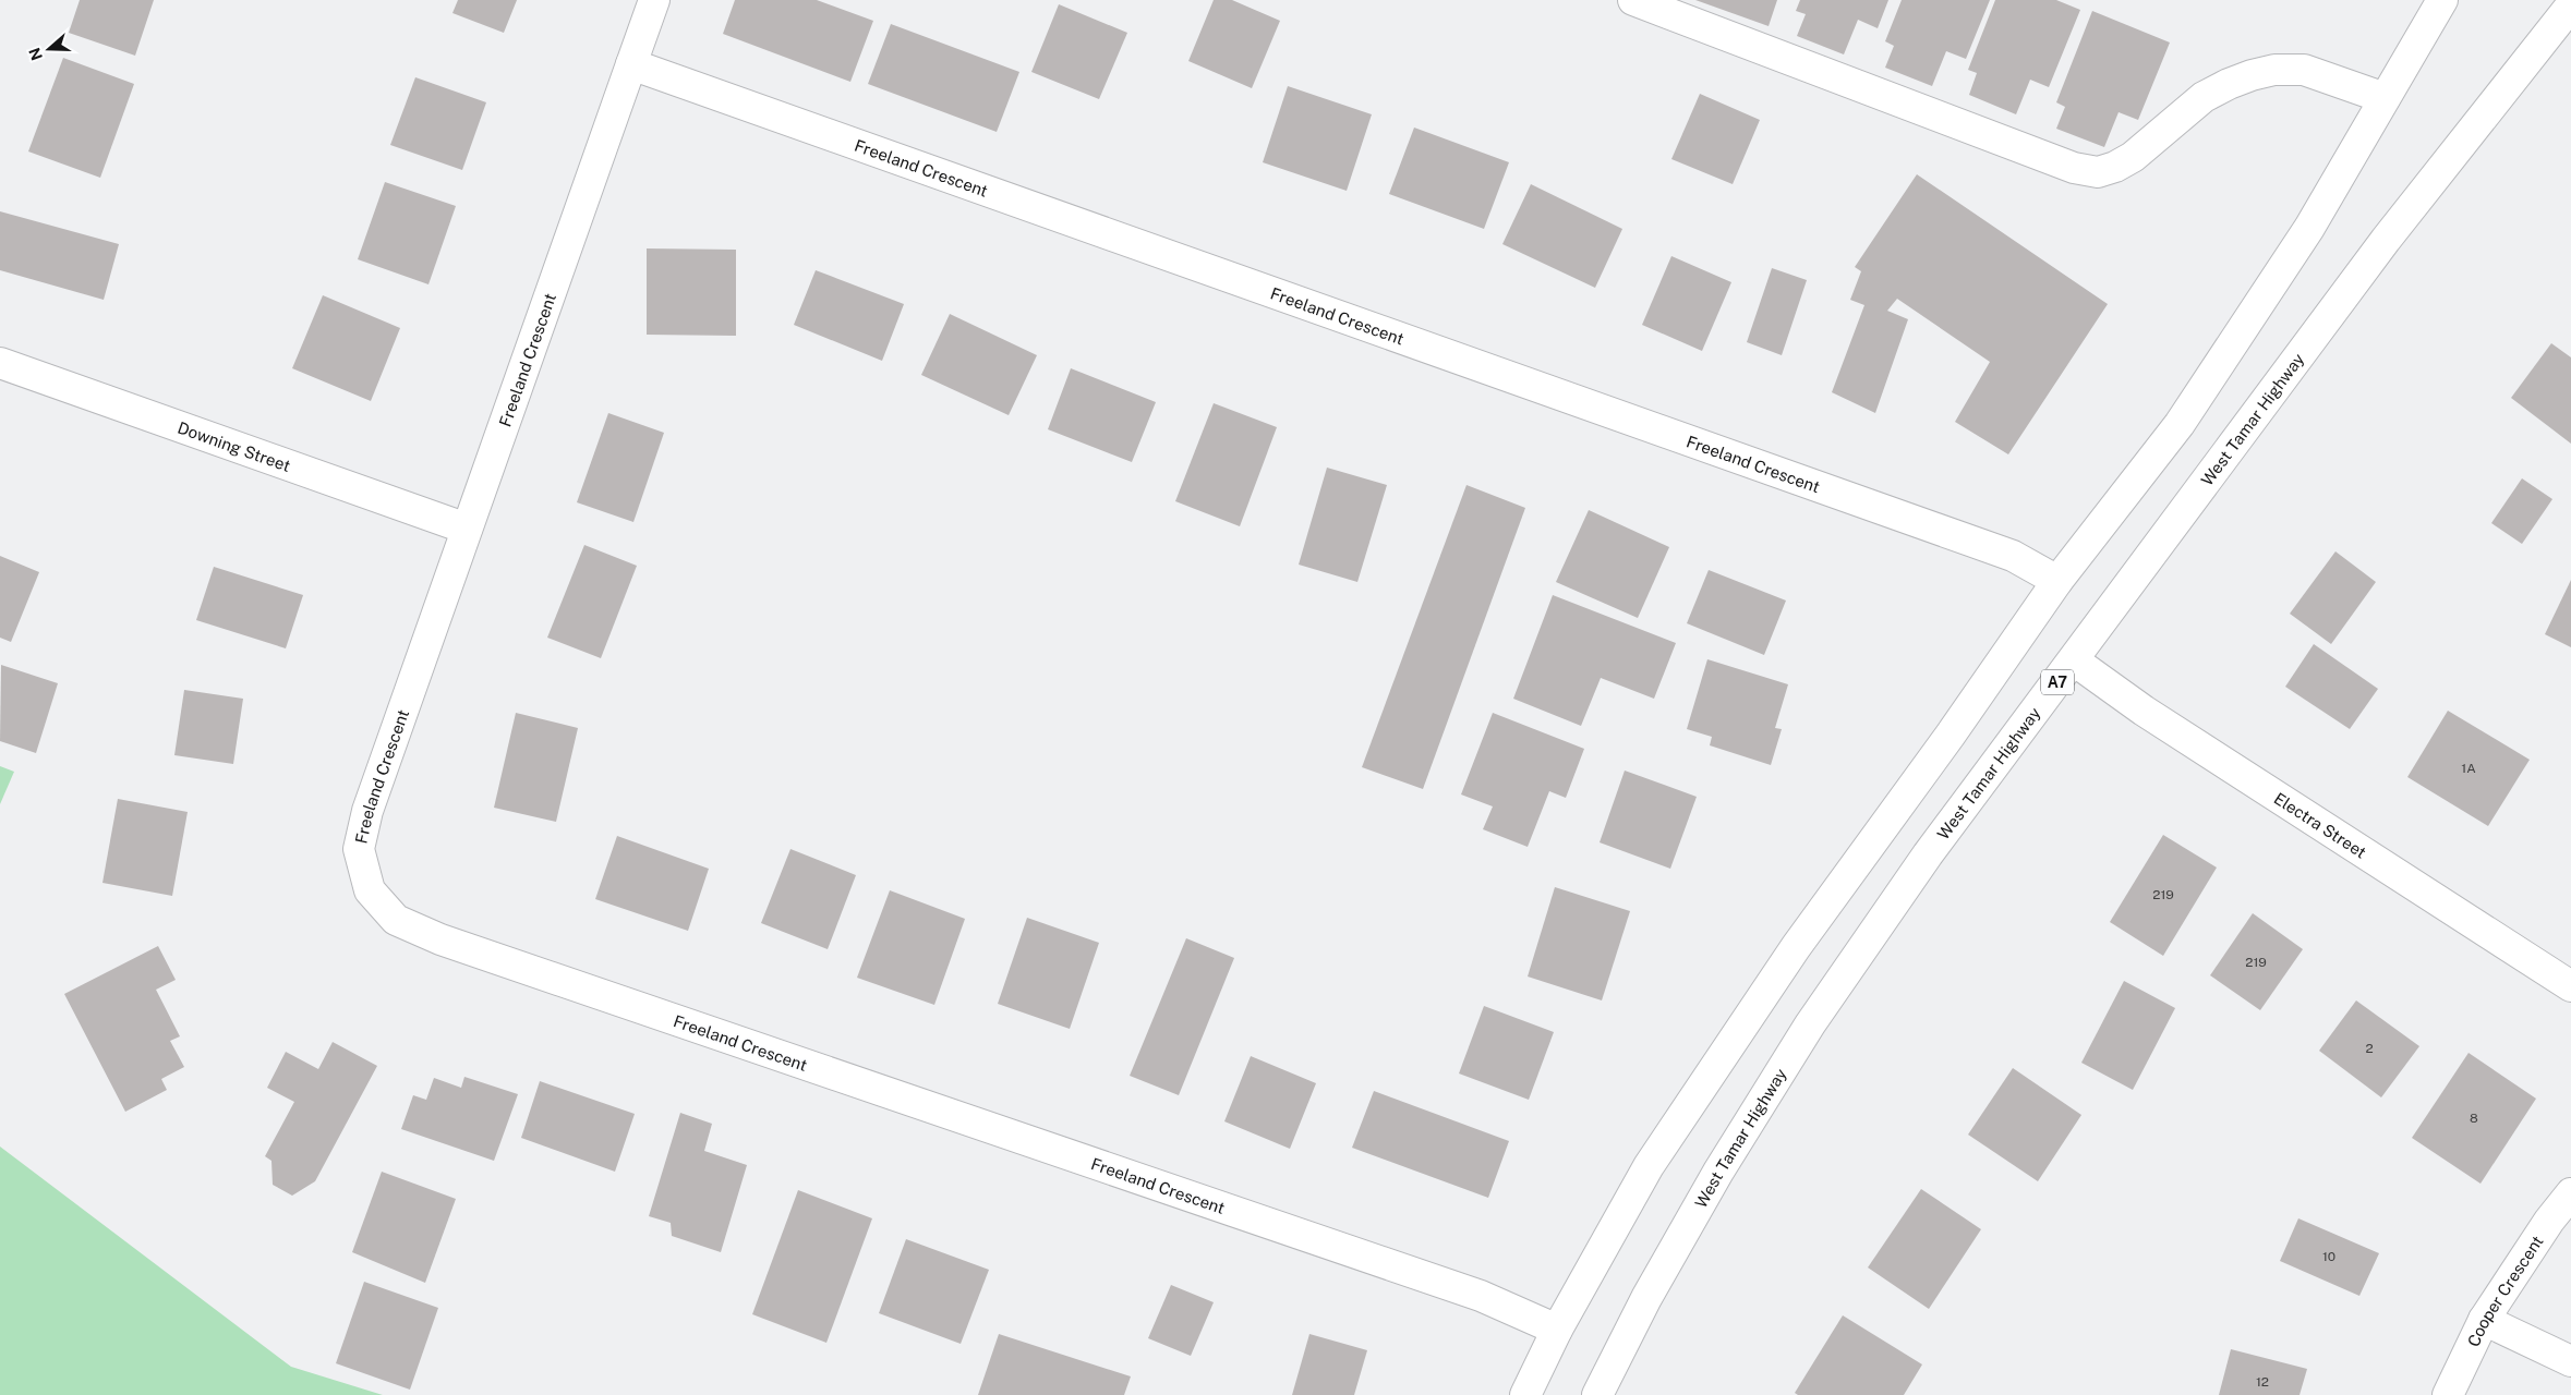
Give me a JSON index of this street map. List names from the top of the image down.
{
  "streets": {
    "main road": [
      "Freeland Crescent",
      "West Tamar Highway",
      "Downing Street",
      "A7",
      "Electra Street",
      "Cooper Crescent"
    ]
  },
  "crossings": [
    ["Freeland Crescent", "Downing Street"],
    ["West Tamar Highway", "Electra Street"]
  ],
  "house_numbers": [
    "1A",
    "219",
    "219",
    "2",
    "8",
    "10",
    "12"
  ],
  "north": "left"
}
